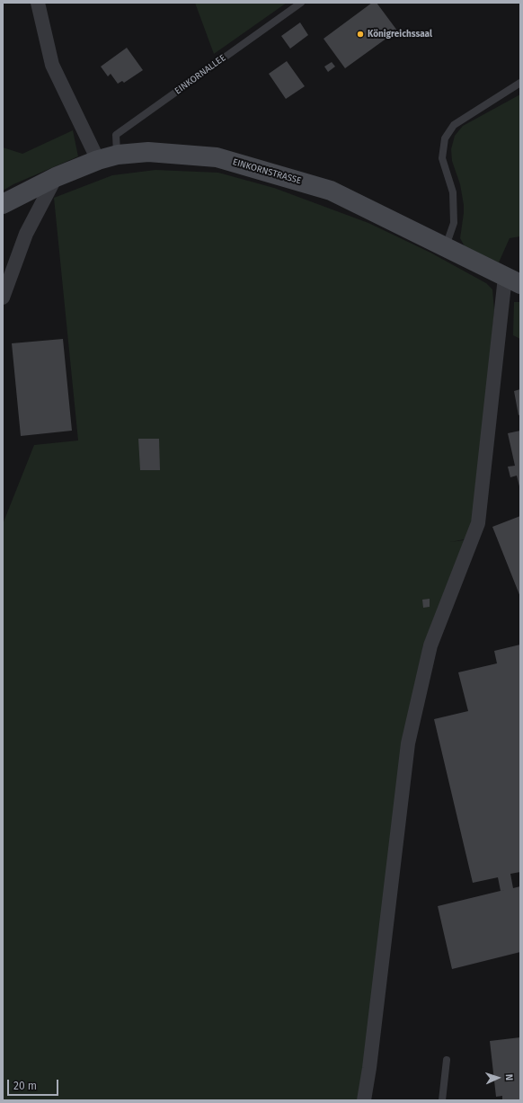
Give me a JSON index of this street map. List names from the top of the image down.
{
  "streets": {
    "street": ["EINKORNSTRASSE"],
    "lane": ["EINKORNALLEE"]
  },
  "crossings": [
    ["EINKORNALLEE", "EINKORNSTRASSE"]
  ],
  "places": ["Königreichssaal"],
  "scale_bar": "20 m",
  "north": "right"
}
